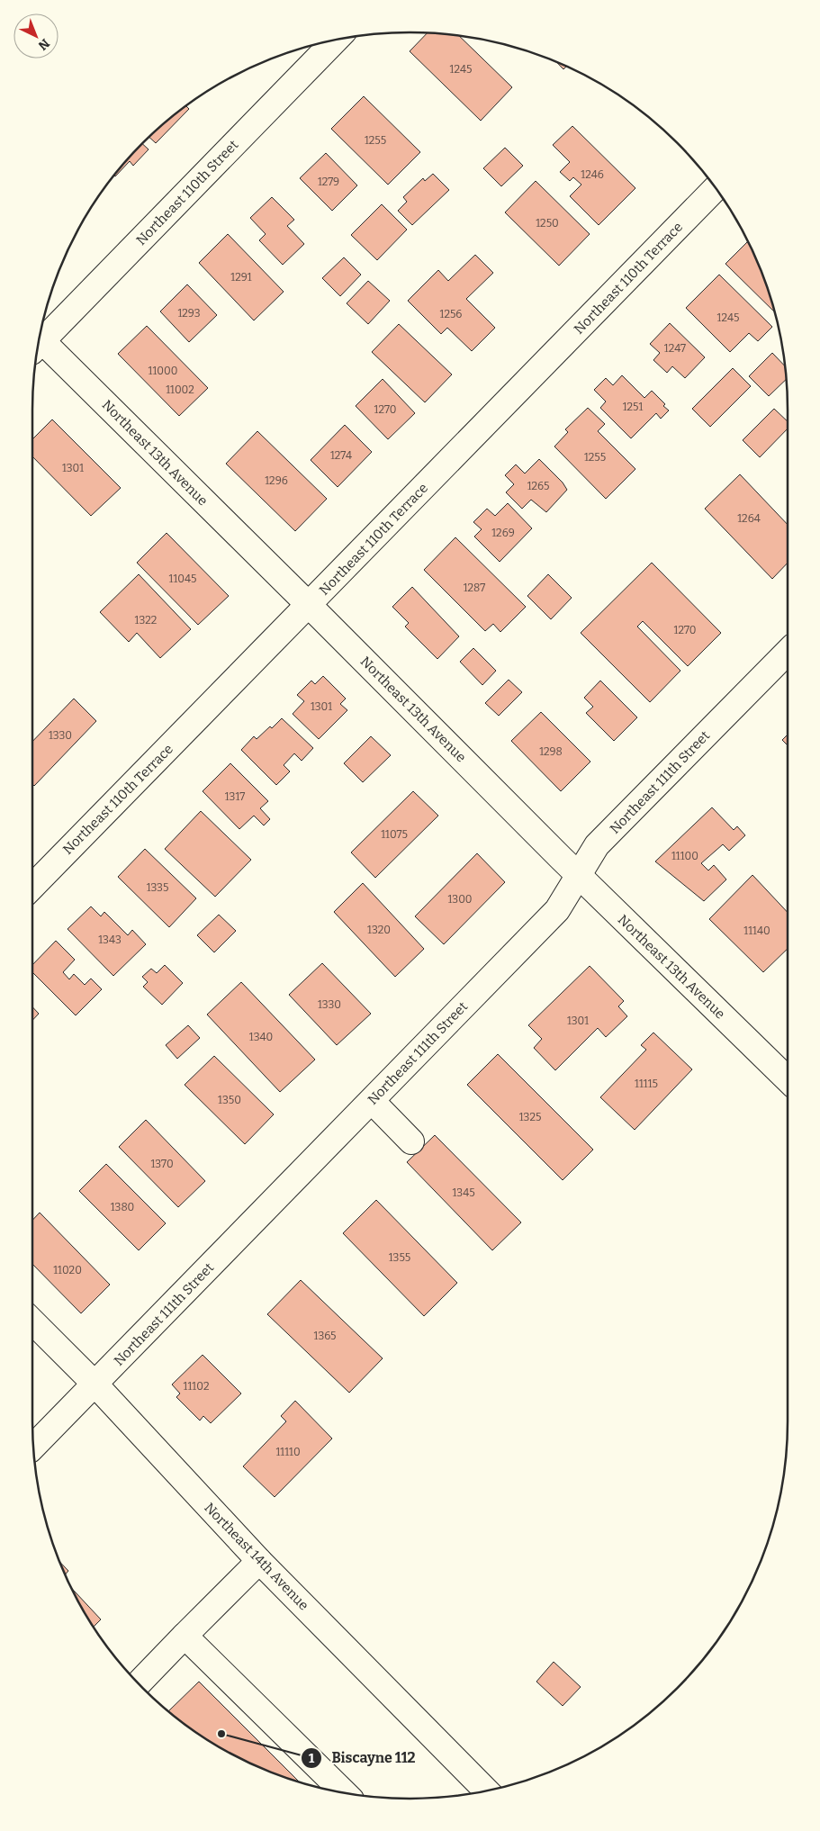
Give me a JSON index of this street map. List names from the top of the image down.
{
  "streets": {
    "street": [
      "Northeast 110th Street",
      "Northeast 110th Terrace",
      "Northeast 13th Avenue",
      "Northeast 111th Street",
      "Northeast 14th Avenue"
    ]
  },
  "crossings": [
    ["Northeast 110th Terrace", "Northeast 13th Avenue"],
    ["Northeast 13th Avenue", "Northeast 111th Street"],
    ["Northeast 111th Street", "Northeast 14th Avenue"]
  ],
  "places": ["Biscayne 112"],
  "house_numbers": [
    "1245",
    "1255",
    "1246",
    "1279",
    "1250",
    "1291",
    "1293",
    "1256",
    "1245",
    "1247",
    "11000",
    "11002",
    "1251",
    "1270",
    "1274",
    "1255",
    "1301",
    "1296",
    "1265",
    "1264",
    "1269",
    "11045",
    "1287",
    "1322",
    "1270",
    "1301",
    "1330",
    "1298",
    "1317",
    "11075",
    "11100",
    "1335",
    "1300",
    "1320",
    "11140",
    "1343",
    "1330",
    "1301",
    "1340",
    "11115",
    "1350",
    "1325",
    "1370",
    "1345",
    "1380",
    "1355",
    "11020",
    "1365",
    "11102",
    "11110"
  ],
  "north": "bottom right"
}
